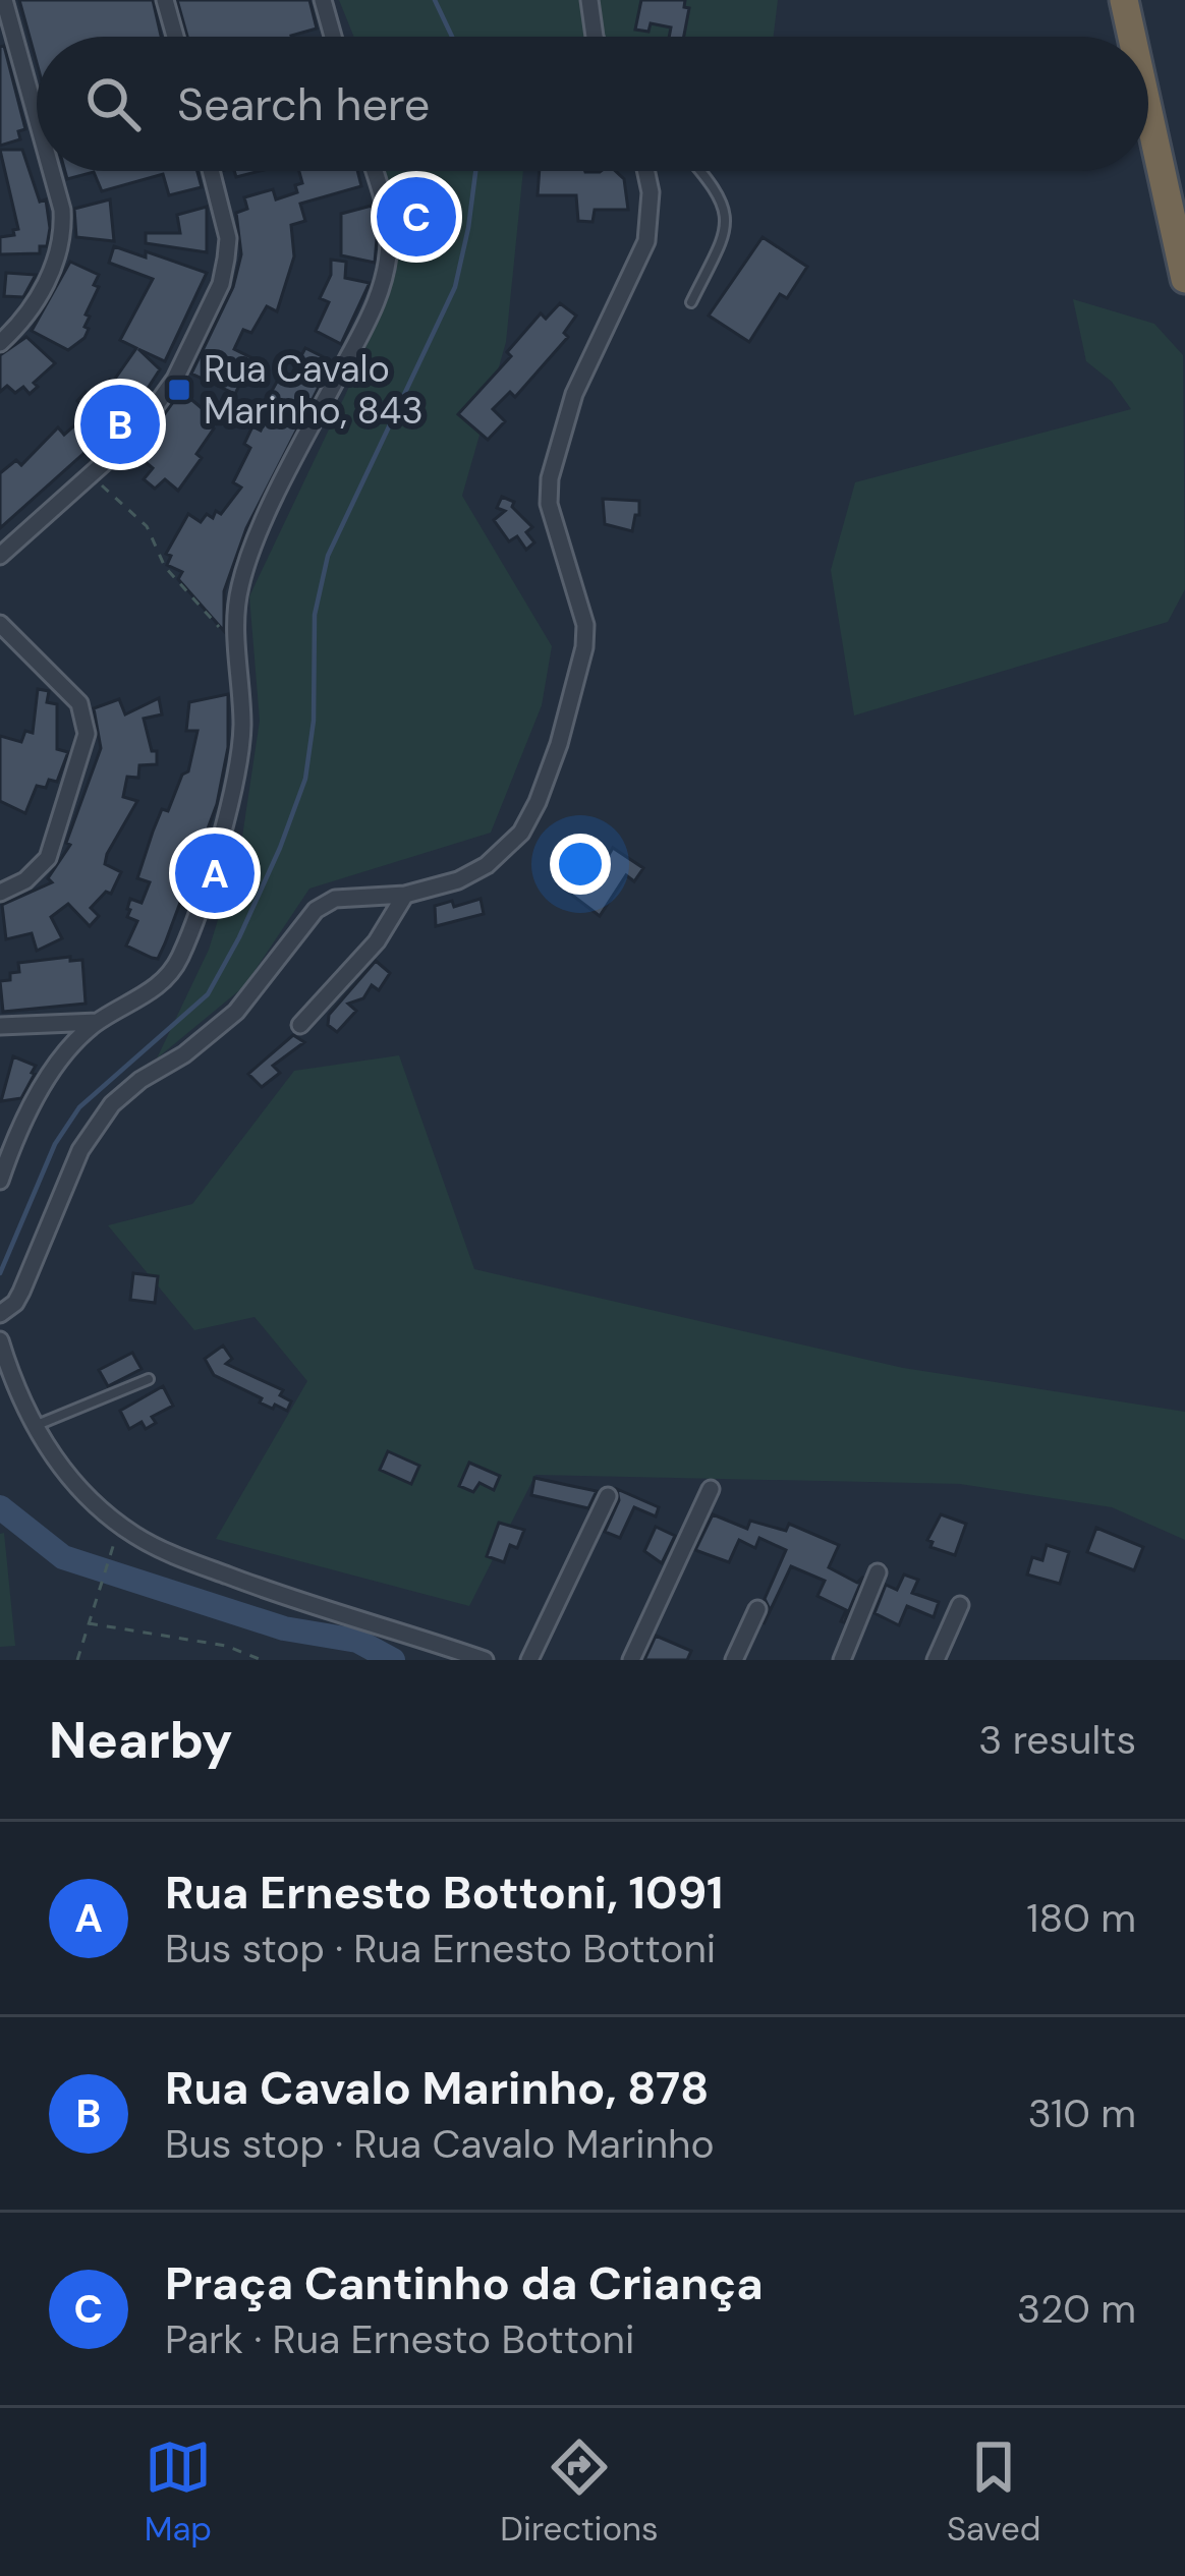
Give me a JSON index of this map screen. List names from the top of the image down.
{
  "places": {
    "transit": ["Rua Cavalo Marinho, 843"]
  },
  "page": {
    "search": "Search here",
    "pins": ["C", "B", "A"],
    "heading": ["Nearby", "3 results"],
    "list": [
      {
        "mark": "A",
        "name": "Rua Ernesto Bottoni, 1091",
        "note": "Bus stop · Rua Ernesto Bottoni",
        "value": "180 m"
      },
      {
        "mark": "B",
        "name": "Rua Cavalo Marinho, 878",
        "note": "Bus stop · Rua Cavalo Marinho",
        "value": "310 m"
      },
      {
        "mark": "C",
        "name": "Praça Cantinho da Criança",
        "note": "Park · Rua Ernesto Bottoni",
        "value": "320 m"
      }
    ],
    "nav": ["Map", "Directions", "Saved"]
  }
}
